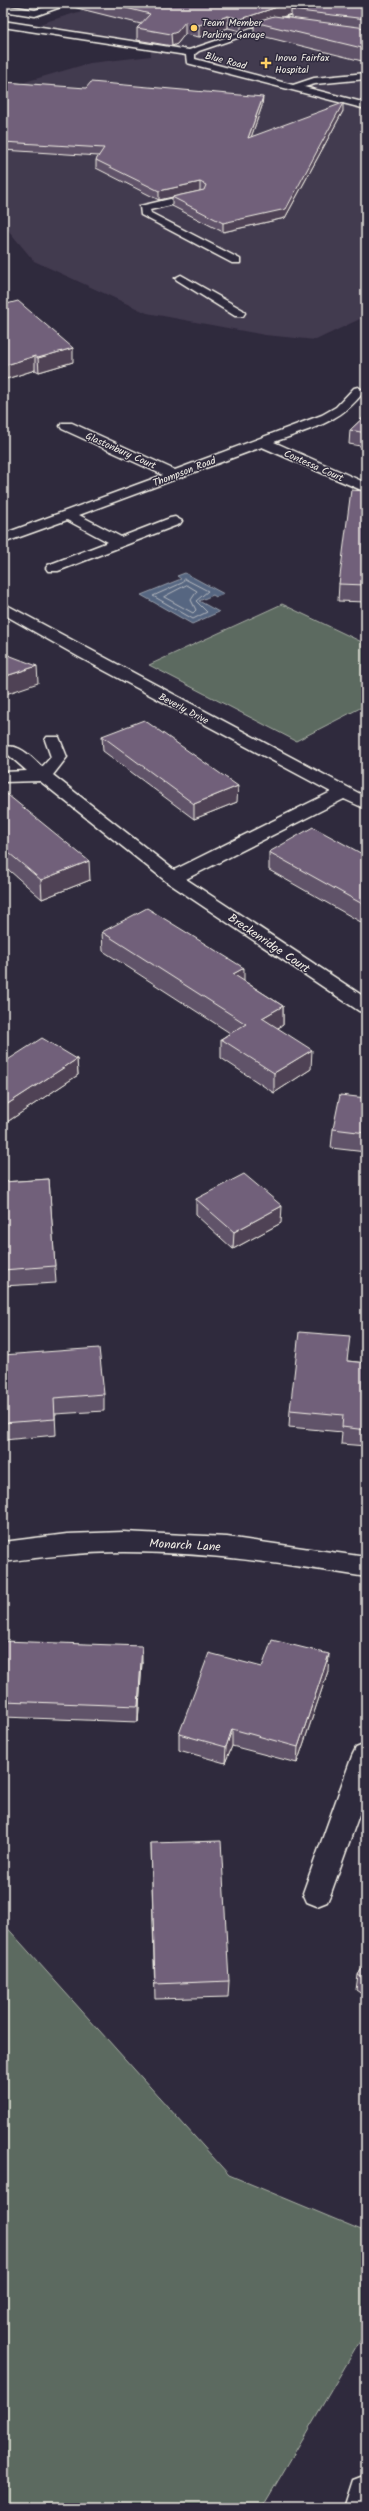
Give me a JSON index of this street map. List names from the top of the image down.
{
  "streets": {
    "street": [
      "Blue Road",
      "Glastonbury Court",
      "Contessa Court",
      "Thompson Road",
      "Beverly Drive",
      "Breckenridge Court",
      "Monarch Lane"
    ]
  },
  "crossings": [
    ["Glastonbury Court", "Thompson Road"],
    ["Contessa Court", "Thompson Road"]
  ],
  "places": {
    "other": ["Team Member Parking Garage"],
    "health": ["Inova Fairfax Hospital"]
  }
}
